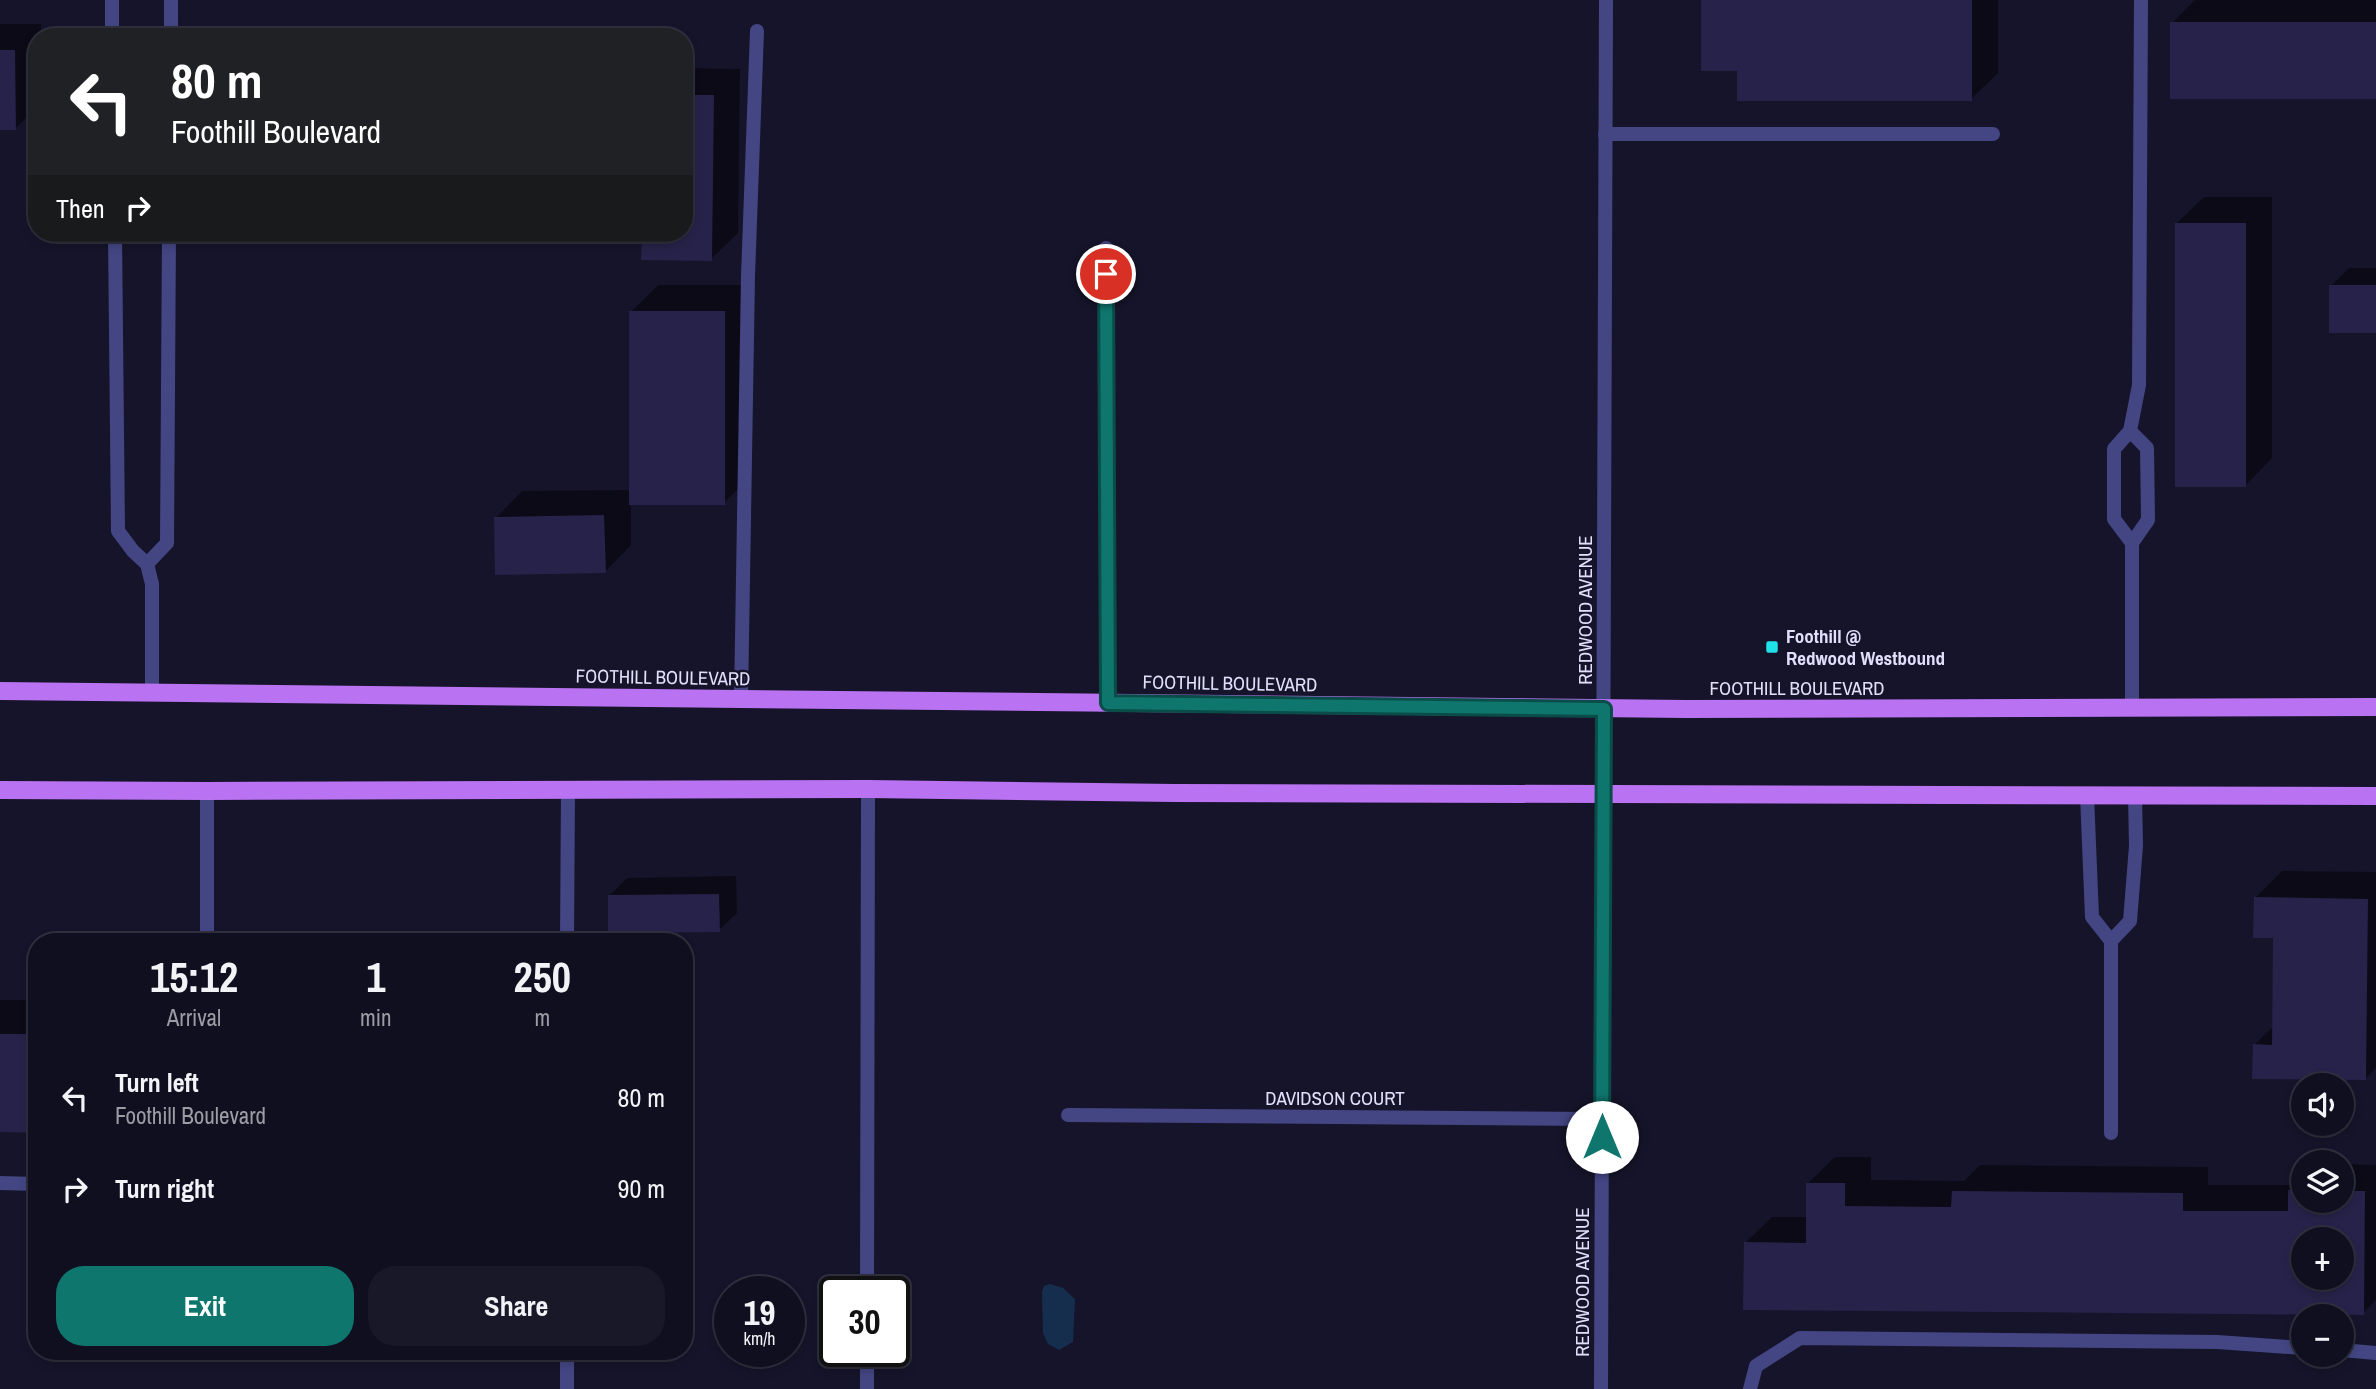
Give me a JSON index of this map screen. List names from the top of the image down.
{
  "streets": {
    "main road": ["FOOTHILL BOULEVARD"],
    "street": ["REDWOOD AVENUE", "DAVIDSON COURT"]
  },
  "crossings": [
    ["REDWOOD AVENUE", "FOOTHILL BOULEVARD"],
    ["REDWOOD AVENUE", "DAVIDSON COURT"]
  ],
  "places": {
    "transit": ["Foothill @ Redwood Westbound"]
  },
  "page": {
    "turn": ["80 m", "Foothill Boulevard"],
    "then": "Then",
    "eta": [
      "15:12",
      "Arrival",
      "1",
      "min",
      "250",
      "m"
    ],
    "list": [
      {
        "name": "Turn left",
        "note": "Foothill Boulevard",
        "value": "80 m"
      },
      {
        "name": "Turn right",
        "value": "90 m"
      }
    ],
    "map_buttons": ["+", "−"],
    "buttons": ["Exit", "Share"],
    "speed": "19 km/h",
    "limit": "30"
  }
}
